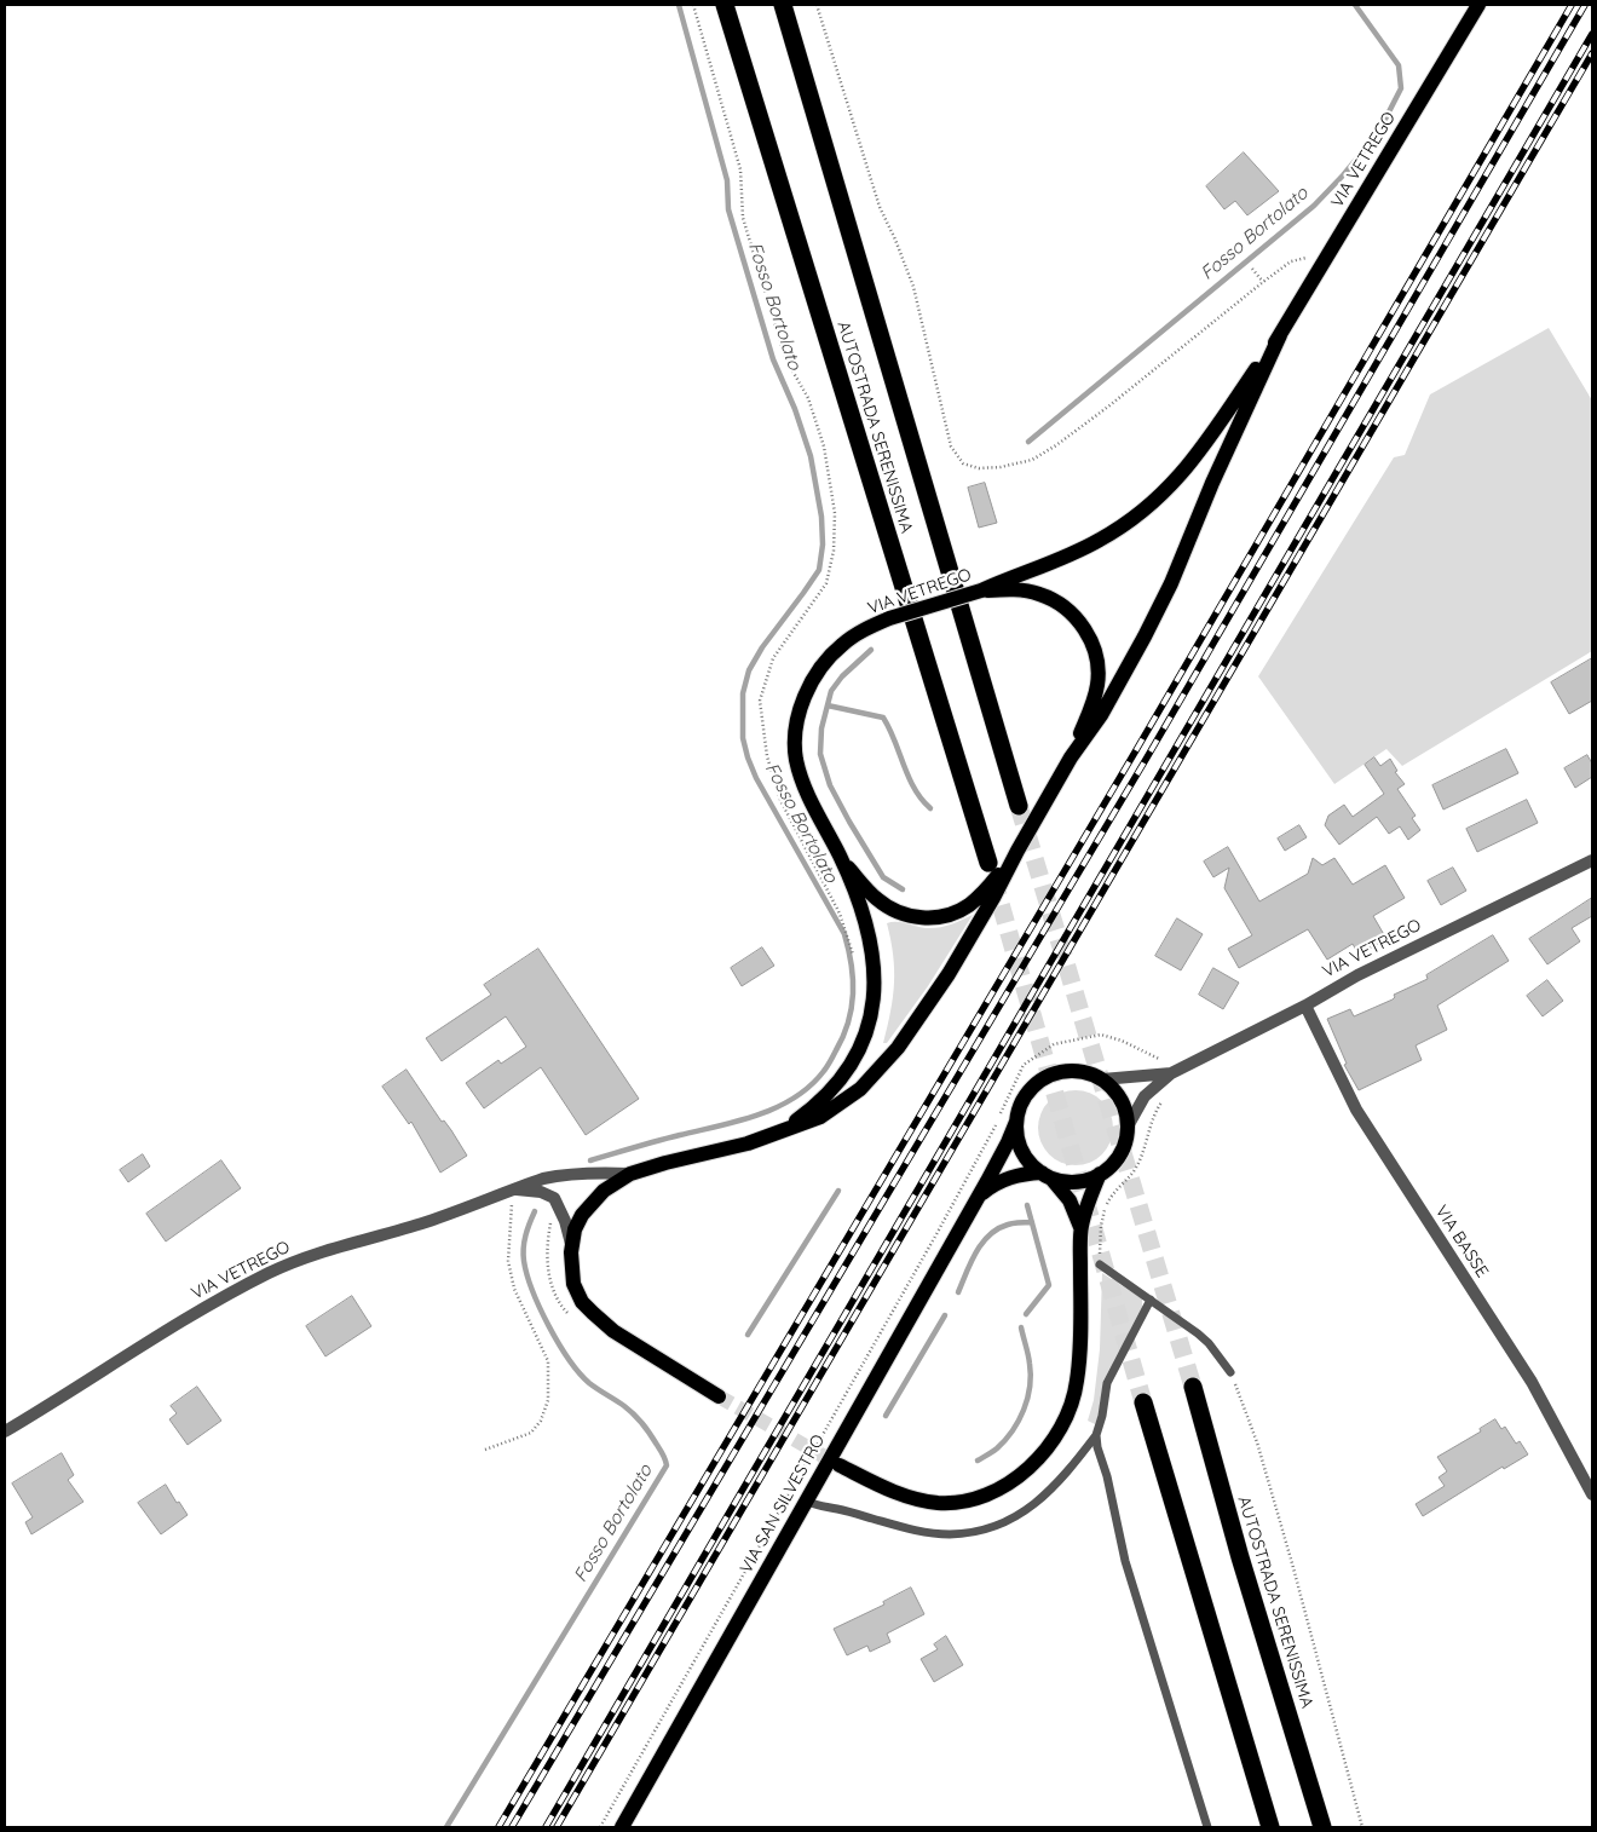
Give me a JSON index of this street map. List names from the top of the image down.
{
  "streets": {
    "highway": ["AUTOSTRADA SERENISSIMA"],
    "main road": ["VIA VETREGO", "VIA SAN SILVESTRO"],
    "street": ["VIA BASSE"]
  },
  "crossings": [
    ["VIA VETREGO", "VIA BASSE"],
    ["VIA VETREGO", "VIA SAN SILVESTRO"]
  ],
  "water": ["Fosso Bortolato"]
}
